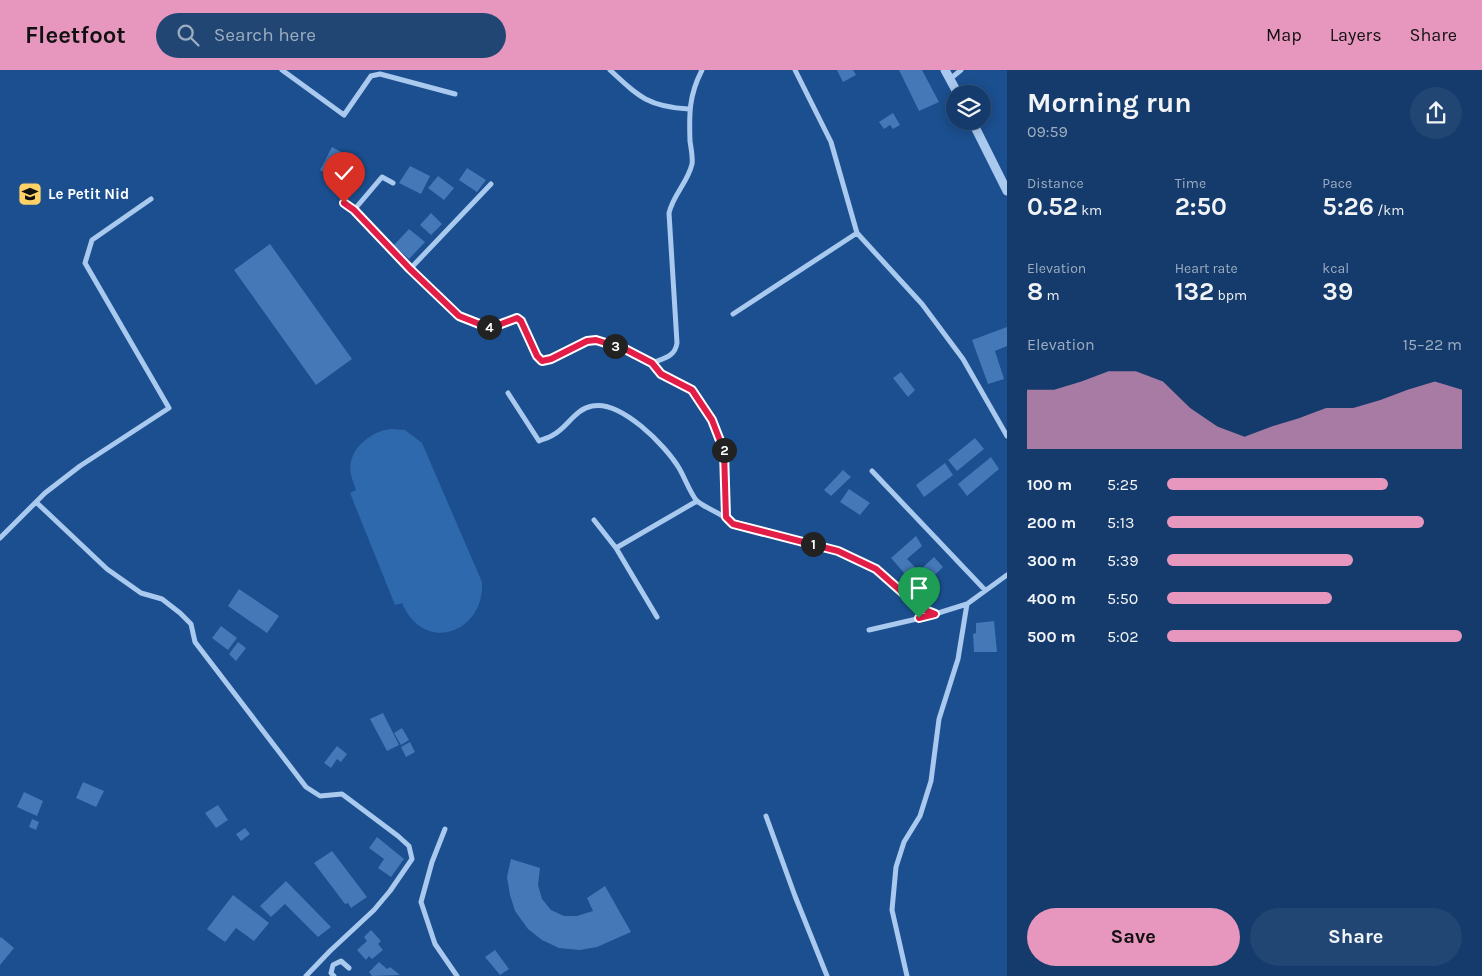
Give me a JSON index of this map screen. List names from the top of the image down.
{
  "places": {
    "school or university": ["Le Petit Nid"]
  },
  "page": {
    "header": "Fleetfoot",
    "search": "Search here",
    "nav": ["Map", "Layers", "Share"],
    "heading": ["Morning run", "09:59"],
    "stats": [
      ["Distance", "0.52 km"],
      ["Time", "2:50"],
      ["Pace", "5:26 /km"],
      ["Elevation", "8 m"],
      ["Heart rate", "132 bpm"],
      ["kcal", "39"]
    ],
    "pins": [
      "4",
      "3",
      "2",
      "1"
    ],
    "chart": ["Elevation", "15–22 m"],
    "list": [
      {
        "name": "100 m",
        "note": "5:25"
      },
      {
        "name": "200 m",
        "note": "5:13"
      },
      {
        "name": "300 m",
        "note": "5:39"
      },
      {
        "name": "400 m",
        "note": "5:50"
      },
      {
        "name": "500 m",
        "note": "5:02"
      }
    ],
    "buttons": ["Save", "Share"]
  }
}
